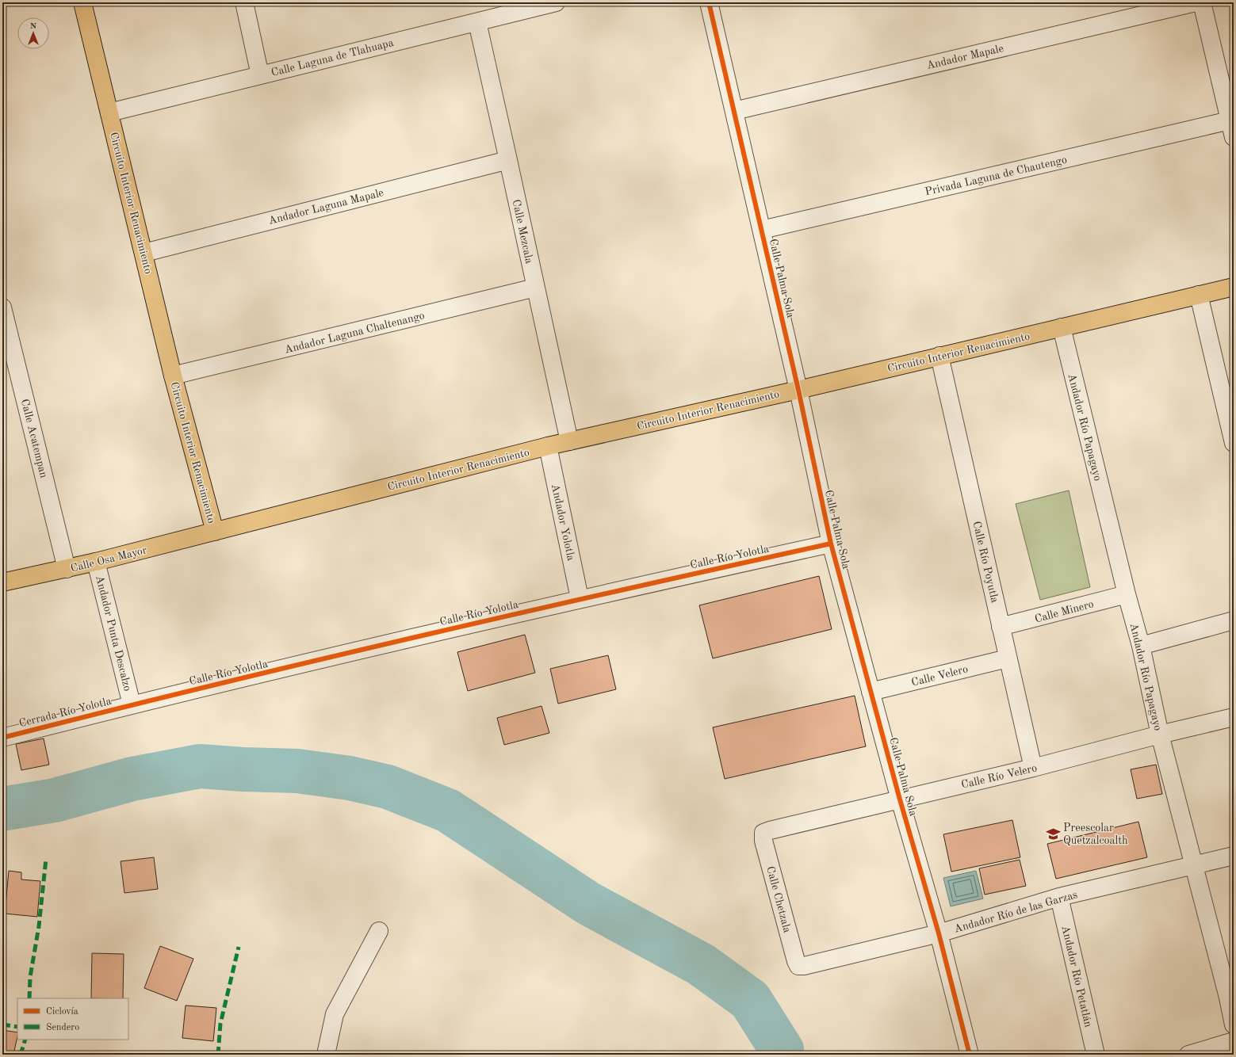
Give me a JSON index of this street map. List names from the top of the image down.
{
  "streets": {
    "main road": ["Circuito Interior Renacimiento", "Calle Osa Mayor"],
    "street": [
      "Andador Mapale",
      "Calle Laguna de Tlahuapa",
      "Privada Laguna de Chautengo",
      "Andador Laguna Mapale",
      "Calle Mezcala",
      "Calle Palma Sola",
      "Andador Laguna Chaltenango",
      "Andador Río Papagayo",
      "Calle Acatempan",
      "Andador Yolotla",
      "Calle Río Yolotla",
      "Calle Río Poyutla",
      "Calle Minero",
      "Andador Punta Descalzo",
      "Calle Velero",
      "Cerrada Río Yolotla",
      "Calle Río Velero",
      "Calle Chetzala",
      "Andador Río de las Garzas",
      "Andador Río Petatlán"
    ]
  },
  "crossings": [
    ["Andador Mapale", "Calle Palma Sola"],
    ["Calle Laguna de Tlahuapa", "Circuito Interior Renacimiento"],
    ["Calle Laguna de Tlahuapa", "Calle Mezcala"],
    ["Privada Laguna de Chautengo", "Calle Palma Sola"],
    ["Circuito Interior Renacimiento", "Andador Laguna Mapale"],
    ["Circuito Interior Renacimiento", "Calle Mezcala"],
    ["Circuito Interior Renacimiento", "Calle Palma Sola"],
    ["Circuito Interior Renacimiento", "Andador Laguna Chaltenango"],
    ["Circuito Interior Renacimiento", "Andador Río Papagayo"],
    ["Circuito Interior Renacimiento", "Andador Yolotla"],
    ["Circuito Interior Renacimiento", "Calle Osa Mayor"],
    ["Circuito Interior Renacimiento", "Calle Río Poyutla"],
    ["Andador Laguna Mapale", "Calle Mezcala"],
    ["Calle Mezcala", "Andador Laguna Chaltenango"],
    ["Calle Palma Sola", "Calle Río Yolotla"],
    ["Calle Palma Sola", "Calle Velero"],
    ["Calle Palma Sola", "Calle Río Velero"],
    ["Calle Palma Sola", "Andador Río de las Garzas"],
    ["Andador Río Papagayo", "Calle Minero"],
    ["Andador Río Papagayo", "Calle Río Velero"],
    ["Andador Río Papagayo", "Andador Río de las Garzas"],
    ["Calle Acatempan", "Calle Osa Mayor"],
    ["Andador Yolotla", "Calle Río Yolotla"],
    ["Calle Río Yolotla", "Andador Punta Descalzo"],
    ["Calle Río Yolotla", "Cerrada Río Yolotla"],
    ["Calle Osa Mayor", "Andador Punta Descalzo"],
    ["Calle Río Poyutla", "Calle Minero"],
    ["Calle Río Poyutla", "Calle Velero"],
    ["Calle Río Poyutla", "Calle Río Velero"],
    ["Andador Punta Descalzo", "Cerrada Río Yolotla"],
    ["Calle Río Velero", "Calle Chetzala"],
    ["Calle Chetzala", "Andador Río de las Garzas"],
    ["Andador Río de las Garzas", "Andador Río Petatlán"]
  ],
  "places": {
    "school or university": ["Preescolar Quetzalcoalth"]
  },
  "legend": ["Ciclovía", "Sendero"],
  "north": "top"
}
